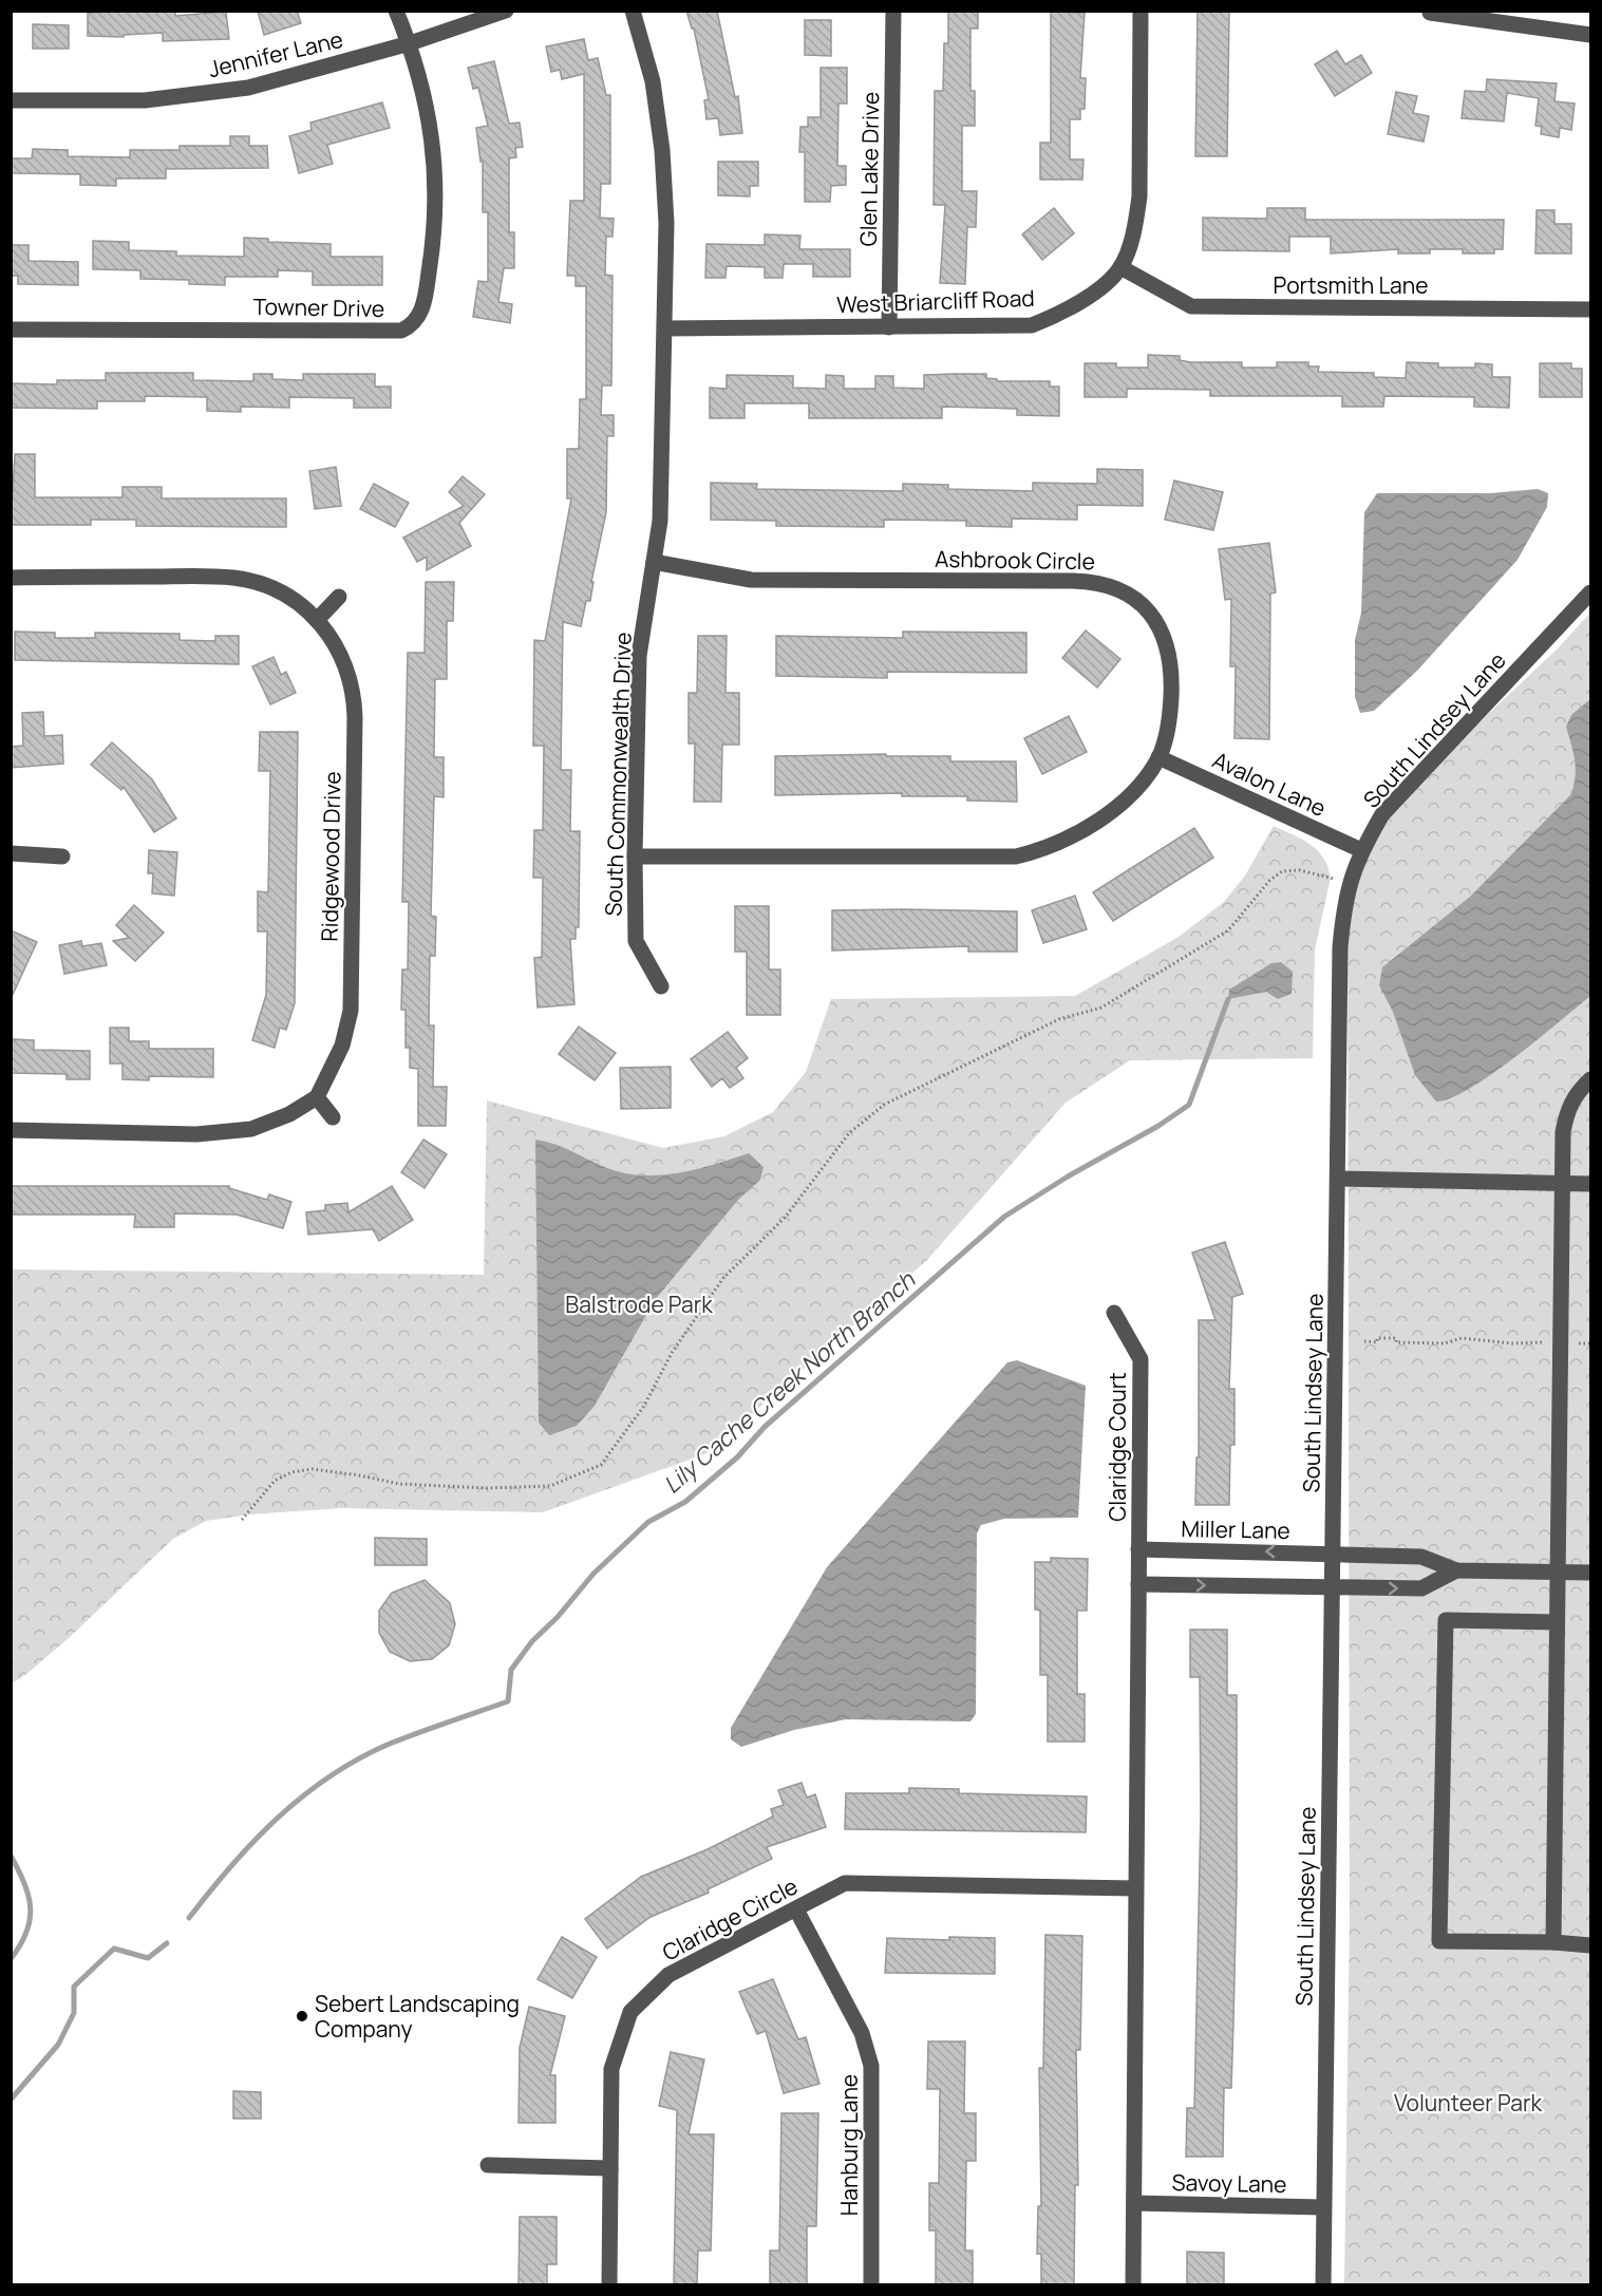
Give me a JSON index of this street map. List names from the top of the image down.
{
  "streets": {
    "street": [
      "Jennifer Lane",
      "Glen Lake Drive",
      "Portsmith Lane",
      "West Briarcliff Road",
      "Towner Drive",
      "Ashbrook Circle",
      "South Lindsey Lane",
      "South Commonwealth Drive",
      "Avalon Lane",
      "Ridgewood Drive",
      "Claridge Court",
      "Miller Lane",
      "Claridge Circle",
      "Hanburg Lane",
      "Savoy Lane"
    ]
  },
  "crossings": [
    ["Jennifer Lane", "Towner Drive"],
    ["Glen Lake Drive", "West Briarcliff Road"],
    ["Portsmith Lane", "West Briarcliff Road"],
    ["West Briarcliff Road", "South Commonwealth Drive"],
    ["Ashbrook Circle", "South Commonwealth Drive"],
    ["Ashbrook Circle", "Avalon Lane"],
    ["South Lindsey Lane", "Avalon Lane"],
    ["South Lindsey Lane", "Miller Lane"],
    ["South Lindsey Lane", "Savoy Lane"],
    ["Claridge Court", "Miller Lane"],
    ["Claridge Circle", "Hanburg Lane"]
  ],
  "water": ["Lily Cache Creek North Branch"],
  "parks": ["Balstrode Park", "Volunteer Park"],
  "places": ["Sebert Landscaping Company"]
}
